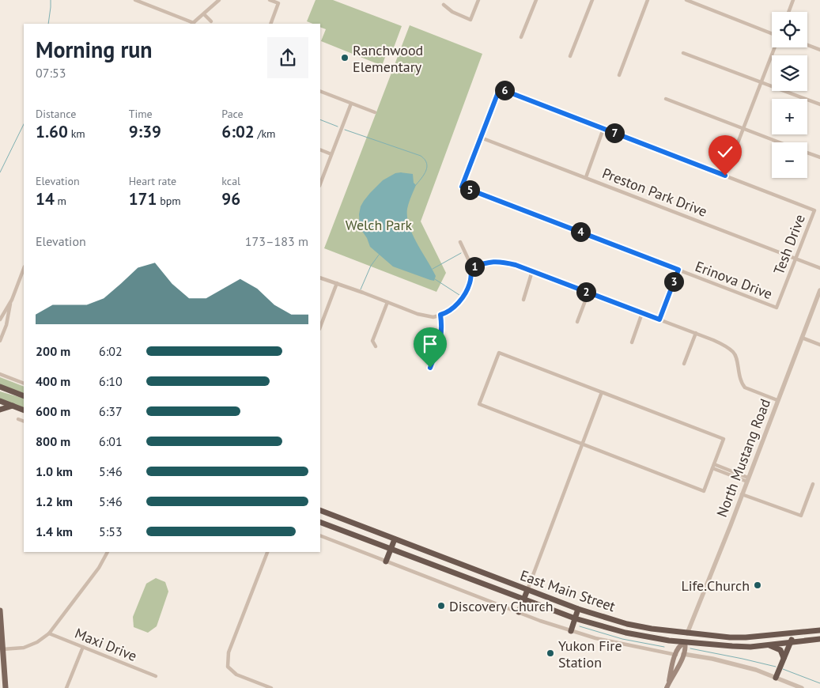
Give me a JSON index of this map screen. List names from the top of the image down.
{
  "streets": {
    "highway": ["East Main Street"],
    "street": [
      "Preston Park Drive",
      "Tesh Drive",
      "Erinova Drive",
      "North Mustang Road",
      "Maxi Drive"
    ]
  },
  "crossings": [
    ["Preston Park Drive", "Tesh Drive"],
    ["Preston Park Drive", "Erinova Drive"],
    ["Tesh Drive", "Erinova Drive"],
    ["North Mustang Road", "East Main Street"]
  ],
  "parks": ["Welch Park"],
  "places": [
    "Ranchwood Elementary",
    "Life.Church",
    "Discovery Church",
    "Yukon Fire Station"
  ],
  "page": {
    "map_buttons": ["+", "−"],
    "heading": ["Morning run", "07:53"],
    "pins": [
      "6",
      "7",
      "5",
      "4",
      "1",
      "3",
      "2"
    ],
    "stats": [
      ["Distance", "1.60 km"],
      ["Time", "9:39"],
      ["Pace", "6:02 /km"],
      ["Elevation", "14 m"],
      ["Heart rate", "171 bpm"],
      ["kcal", "96"]
    ],
    "chart": ["Elevation", "173–183 m"],
    "list": [
      {
        "name": "200 m",
        "note": "6:02"
      },
      {
        "name": "400 m",
        "note": "6:10"
      },
      {
        "name": "600 m",
        "note": "6:37"
      },
      {
        "name": "800 m",
        "note": "6:01"
      },
      {
        "name": "1.0 km",
        "note": "5:46"
      },
      {
        "name": "1.2 km",
        "note": "5:46"
      },
      {
        "name": "1.4 km",
        "note": "5:53"
      }
    ]
  }
}
